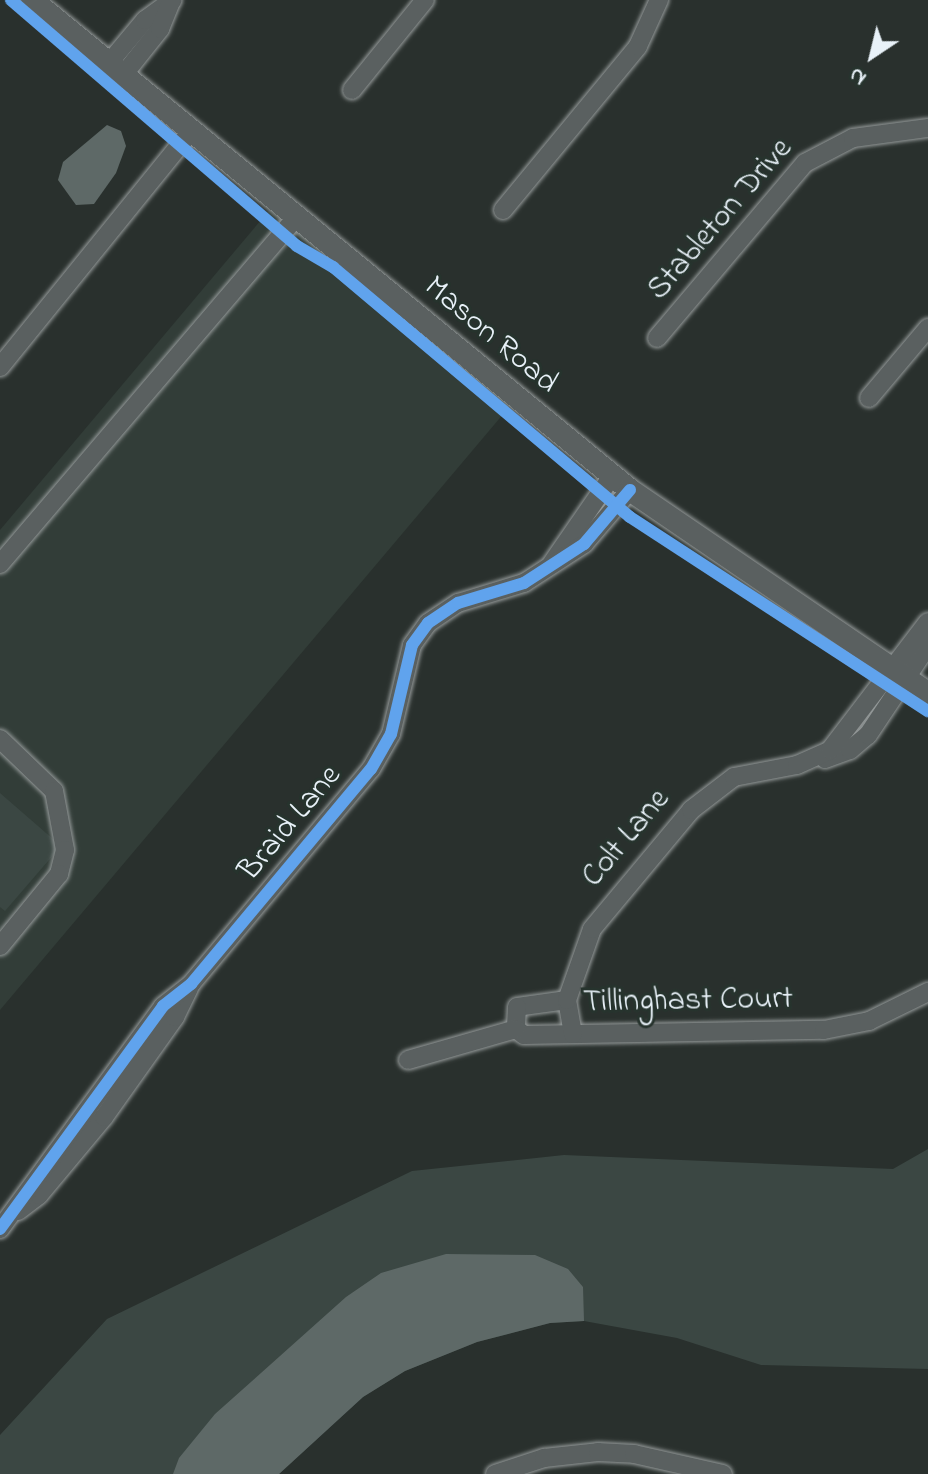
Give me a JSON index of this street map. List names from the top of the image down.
{
  "streets": {
    "main road": ["Mason Road"],
    "street": [
      "Stableton Drive",
      "Braid Lane",
      "Colt Lane",
      "Tillinghast Court"
    ]
  },
  "crossings": [
    ["Mason Road", "Braid Lane"],
    ["Mason Road", "Colt Lane"],
    ["Colt Lane", "Tillinghast Court"]
  ],
  "north": "bottom left"
}
